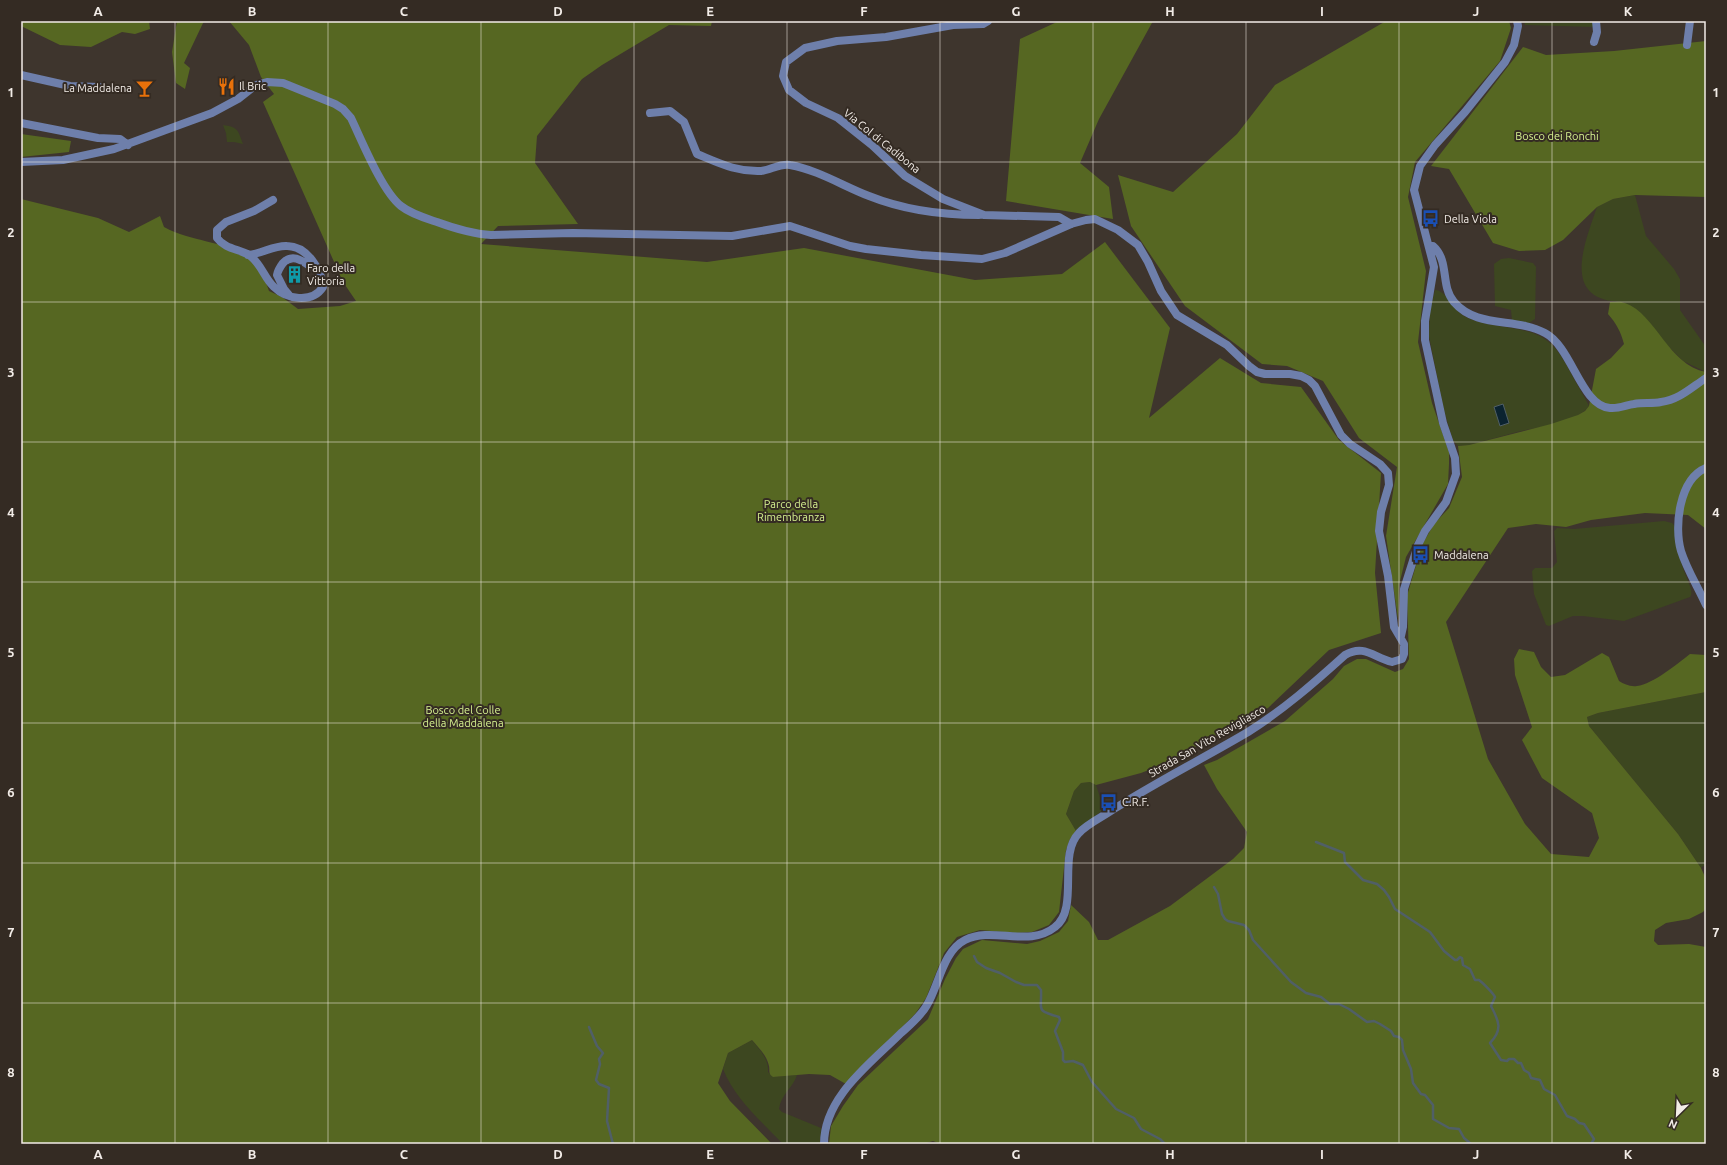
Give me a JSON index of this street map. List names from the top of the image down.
{
  "streets": {
    "street": ["Via Col di Cadibona", "Strada San Vito Revigliasco"]
  },
  "parks": ["Bosco dei Ronchi", "Parco della Rimembranza", "Bosco del Colle della Maddalena"],
  "places": {
    "restaurant": ["Il Bric"],
    "bar": ["La Maddalena"],
    "bus stop": ["Della Viola", "Maddalena", "C.R.F."],
    "building": ["Faro della Vittoria"]
  },
  "north": "bottom left",
  "grid": {
    "columns": [
      "A",
      "B",
      "C",
      "D",
      "E",
      "F",
      "G",
      "H",
      "I",
      "J",
      "K"
    ],
    "rows": [
      "1",
      "2",
      "3",
      "4",
      "5",
      "6",
      "7",
      "8"
    ]
  }
}
